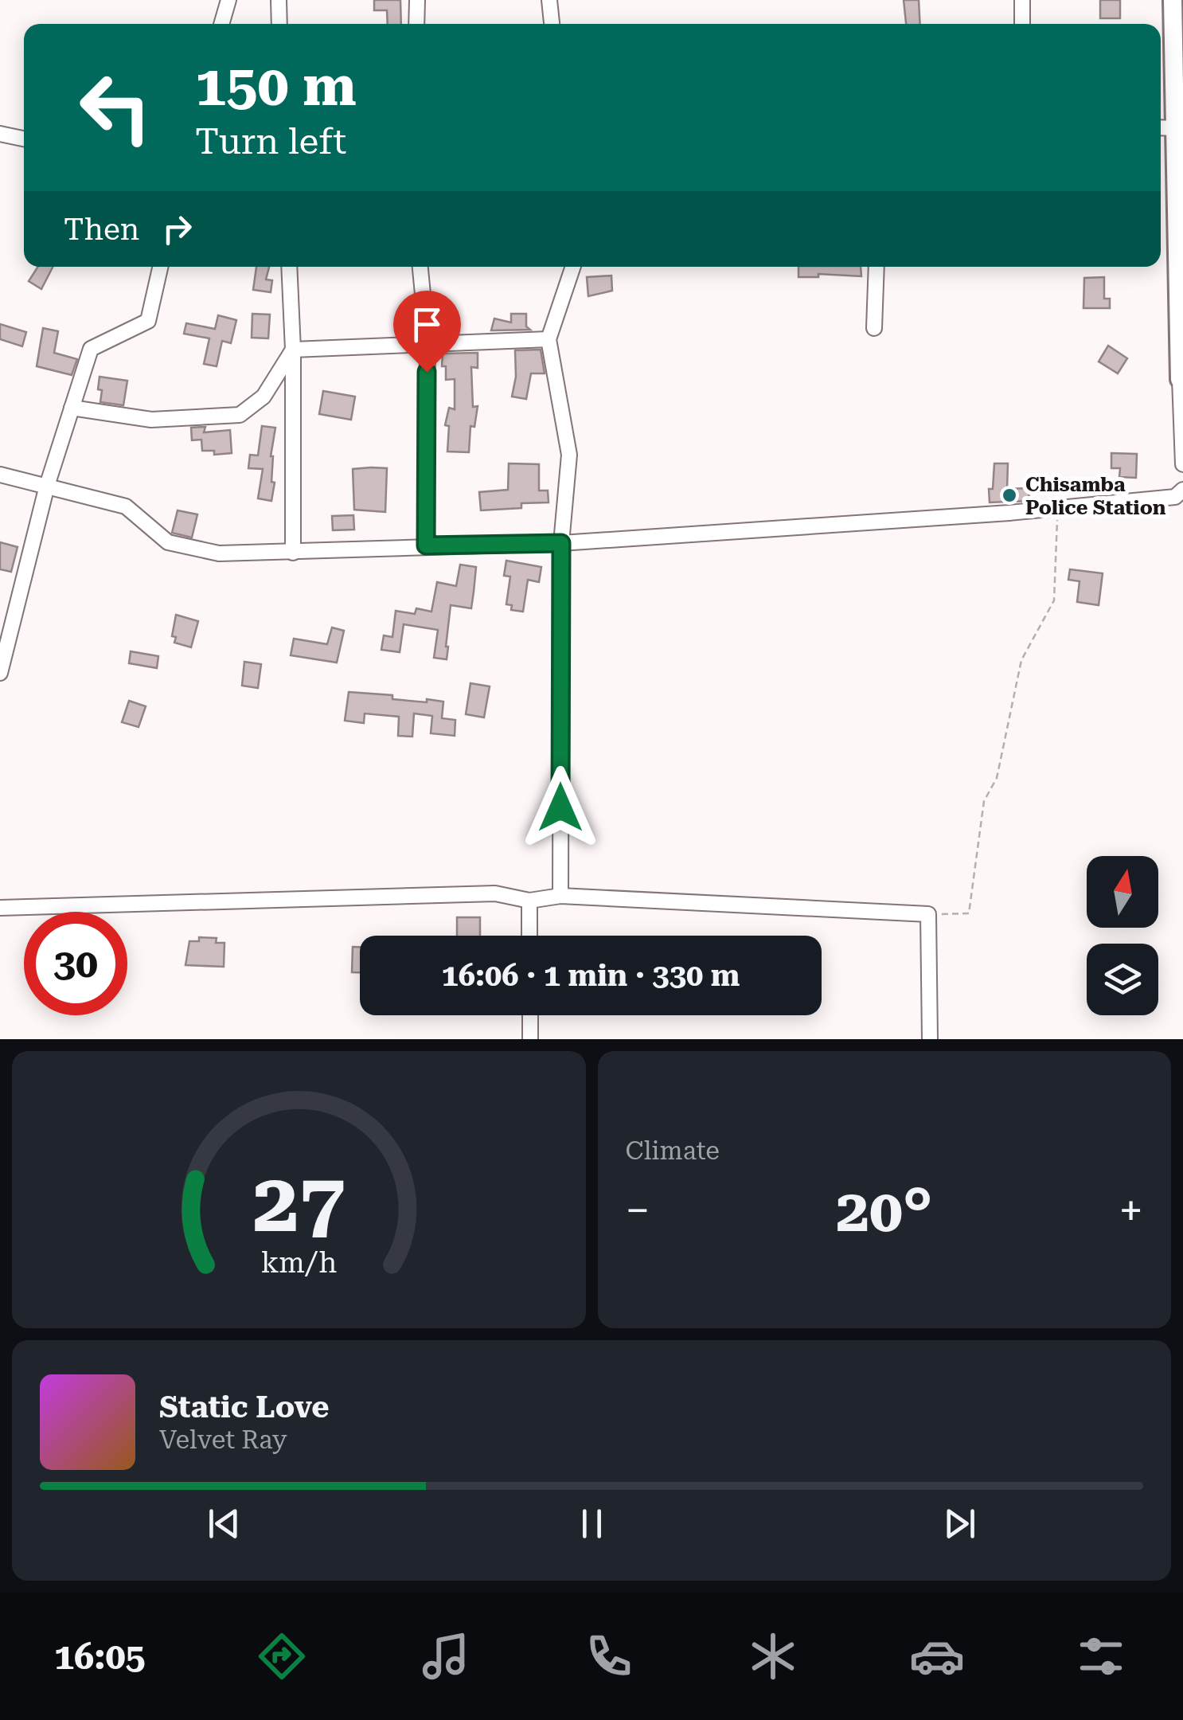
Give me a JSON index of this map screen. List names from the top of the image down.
{
  "places": ["Chisamba Police Station"],
  "north": "top",
  "page": {
    "turn": ["150 m", "Turn left"],
    "then": "Then",
    "limit": "30",
    "trip": "16:06 · 1 min · 330 m",
    "tile": "Climate",
    "heat": ["−", "20°", "+"],
    "song": ["Static Love", "Velvet Ray"],
    "tabs": "16:05",
    "gauge": ["27", "km/h"]
  }
}
